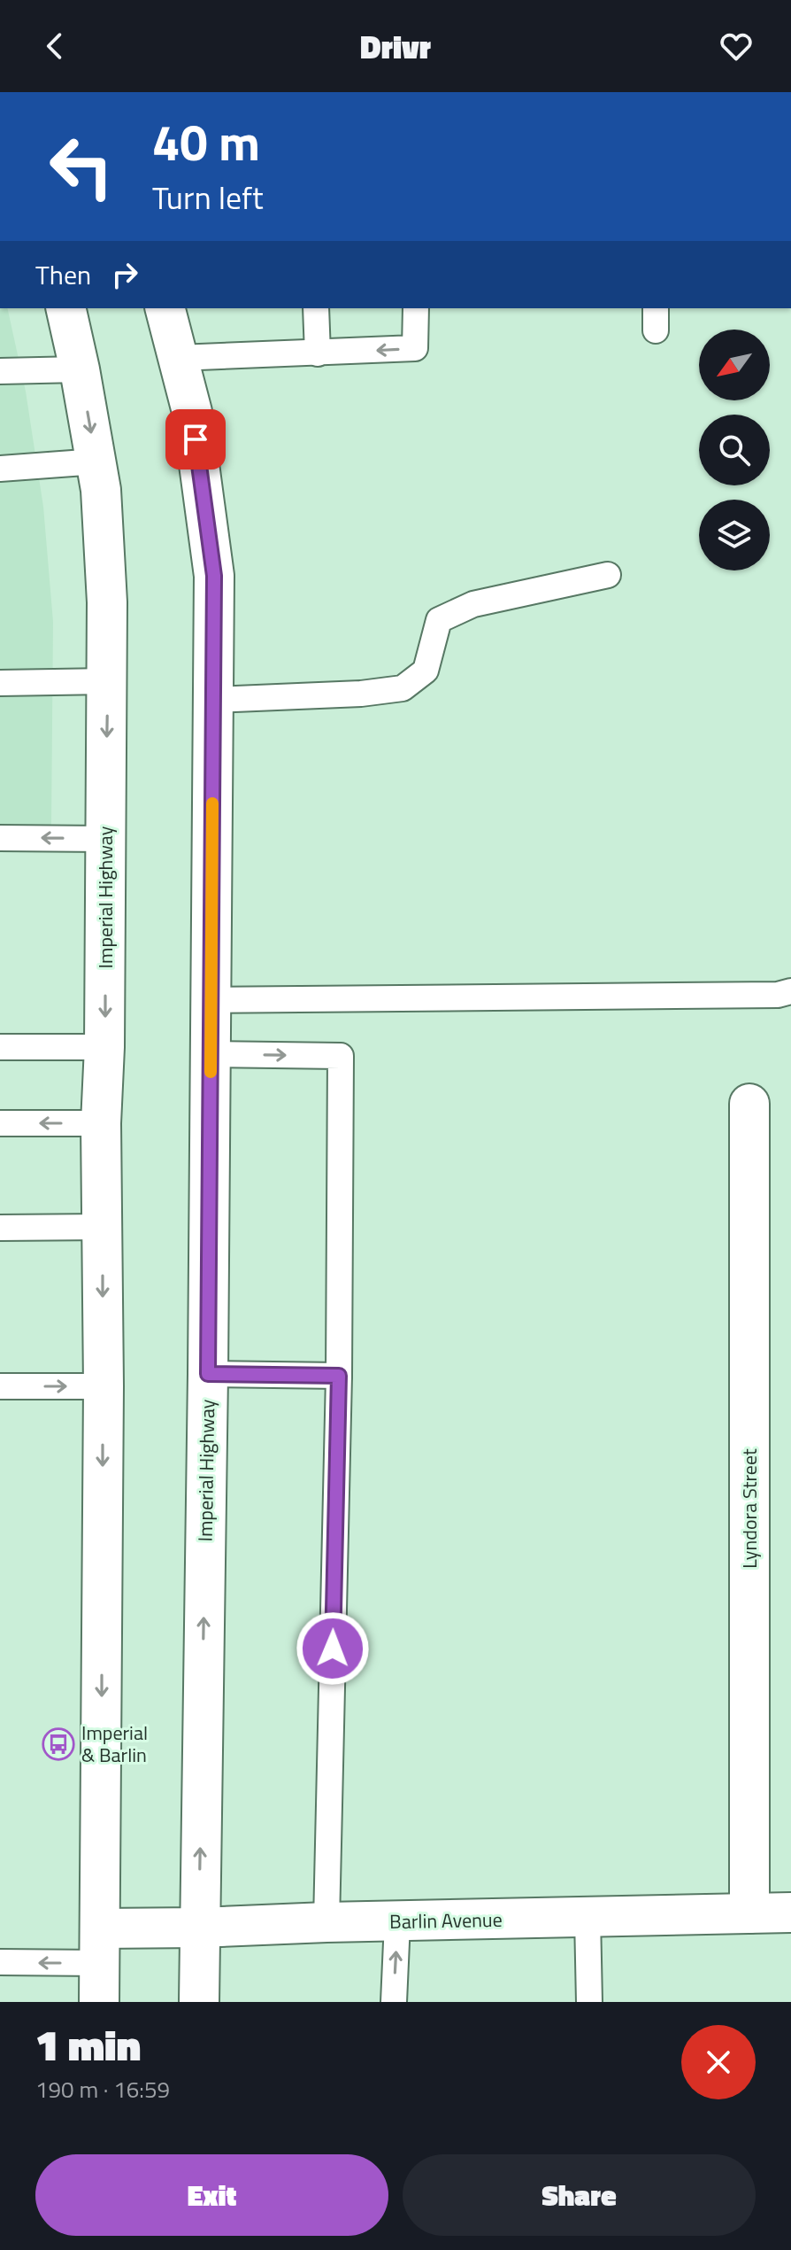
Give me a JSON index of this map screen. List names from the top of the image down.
{
  "streets": {
    "main road": ["Imperial Highway", "Lyndora Street", "Barlin Avenue"]
  },
  "crossings": [
    ["Imperial Highway", "Barlin Avenue"],
    ["Lyndora Street", "Barlin Avenue"]
  ],
  "places": {
    "bus stop": ["Imperial & Barlin"]
  },
  "north": "bottom left",
  "page": {
    "header": "Drivr",
    "turn": ["40 m", "Turn left"],
    "then": "Then",
    "heading": ["1 min", "190 m · 16:59"],
    "buttons": ["Exit", "Share"]
  }
}
